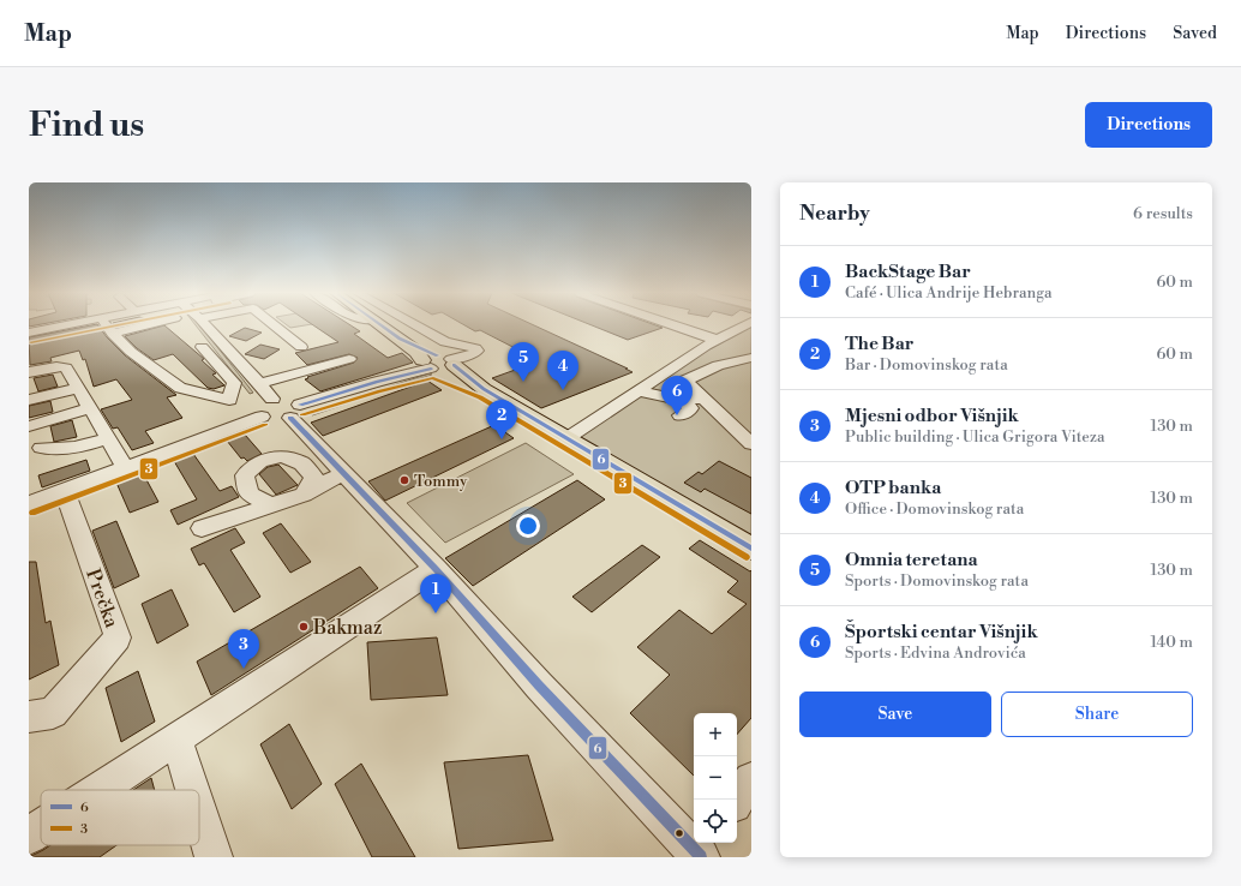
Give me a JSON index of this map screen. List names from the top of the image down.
{
  "streets": {
    "street": ["Prečka"]
  },
  "places": ["Tommy", "Bakmaz"],
  "lines": ["transit line 6", "transit line 3"],
  "legend": ["6", "3"],
  "page": {
    "header": "Map",
    "nav": ["Map", "Directions", "Saved"],
    "buttons": [
      "Directions",
      ["Save", "Share"]
    ],
    "title": "Find us",
    "heading": ["Nearby", "6 results"],
    "list": [
      {
        "mark": "1",
        "name": "BackStage Bar",
        "note": "Café · Ulica Andrije Hebranga",
        "value": "60 m"
      },
      {
        "mark": "2",
        "name": "The Bar",
        "note": "Bar · Domovinskog rata",
        "value": "60 m"
      },
      {
        "mark": "3",
        "name": "Mjesni odbor Višnjik",
        "note": "Public building · Ulica Grigora Viteza",
        "value": "130 m"
      },
      {
        "mark": "4",
        "name": "OTP banka",
        "note": "Office · Domovinskog rata",
        "value": "130 m"
      },
      {
        "mark": "5",
        "name": "Omnia teretana",
        "note": "Sports · Domovinskog rata",
        "value": "130 m"
      },
      {
        "mark": "6",
        "name": "Športski centar Višnjik",
        "note": "Sports · Edvina Androvića",
        "value": "140 m"
      }
    ],
    "pins": [
      "5",
      "4",
      "6",
      "2",
      "1",
      "3"
    ],
    "map_buttons": ["+", "−"]
  }
}
